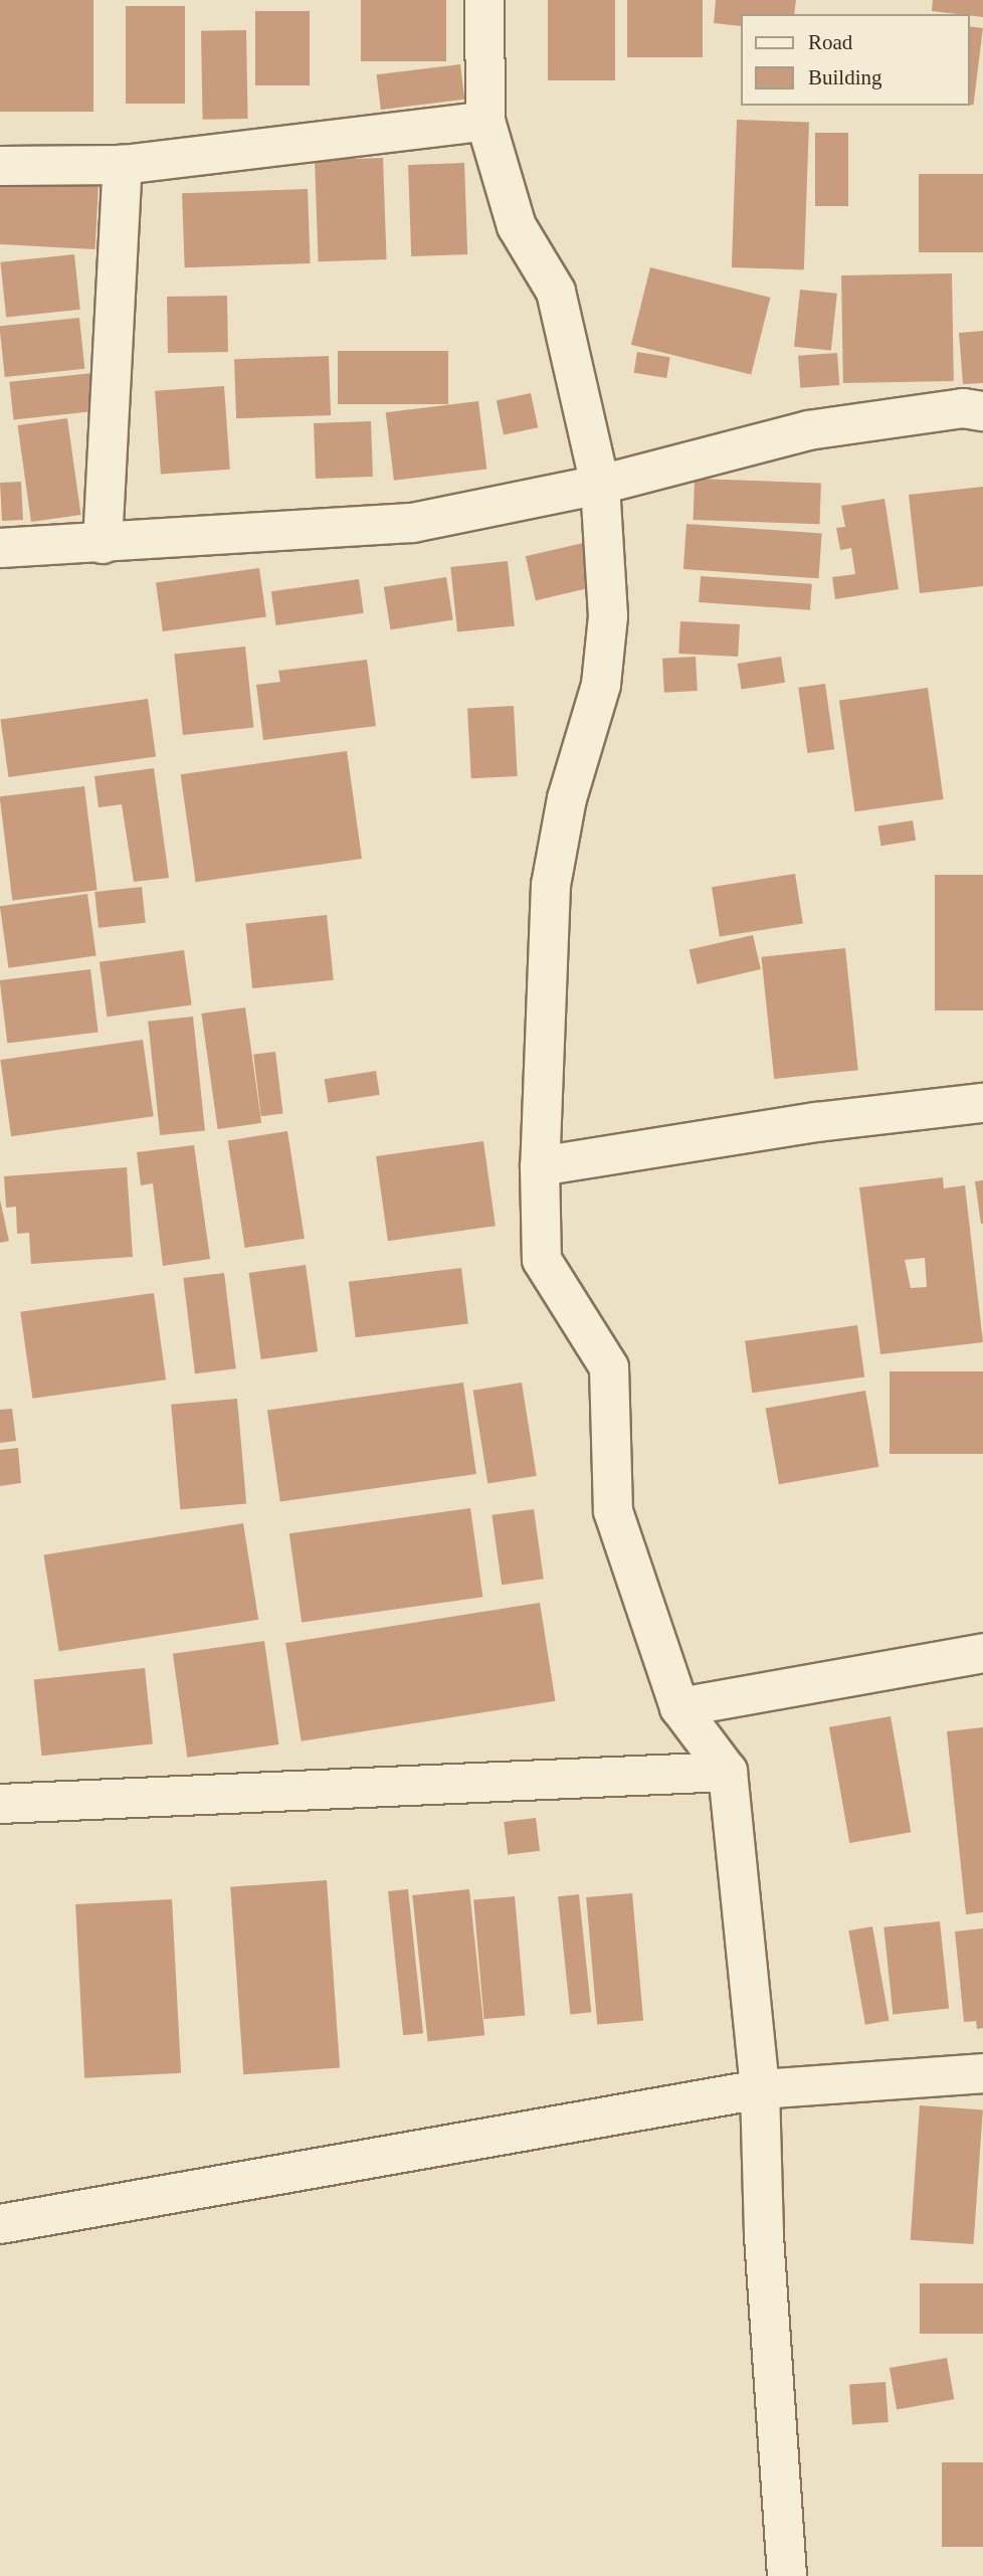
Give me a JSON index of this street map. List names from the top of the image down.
{
  "legend": ["Road", "Building"]
}
